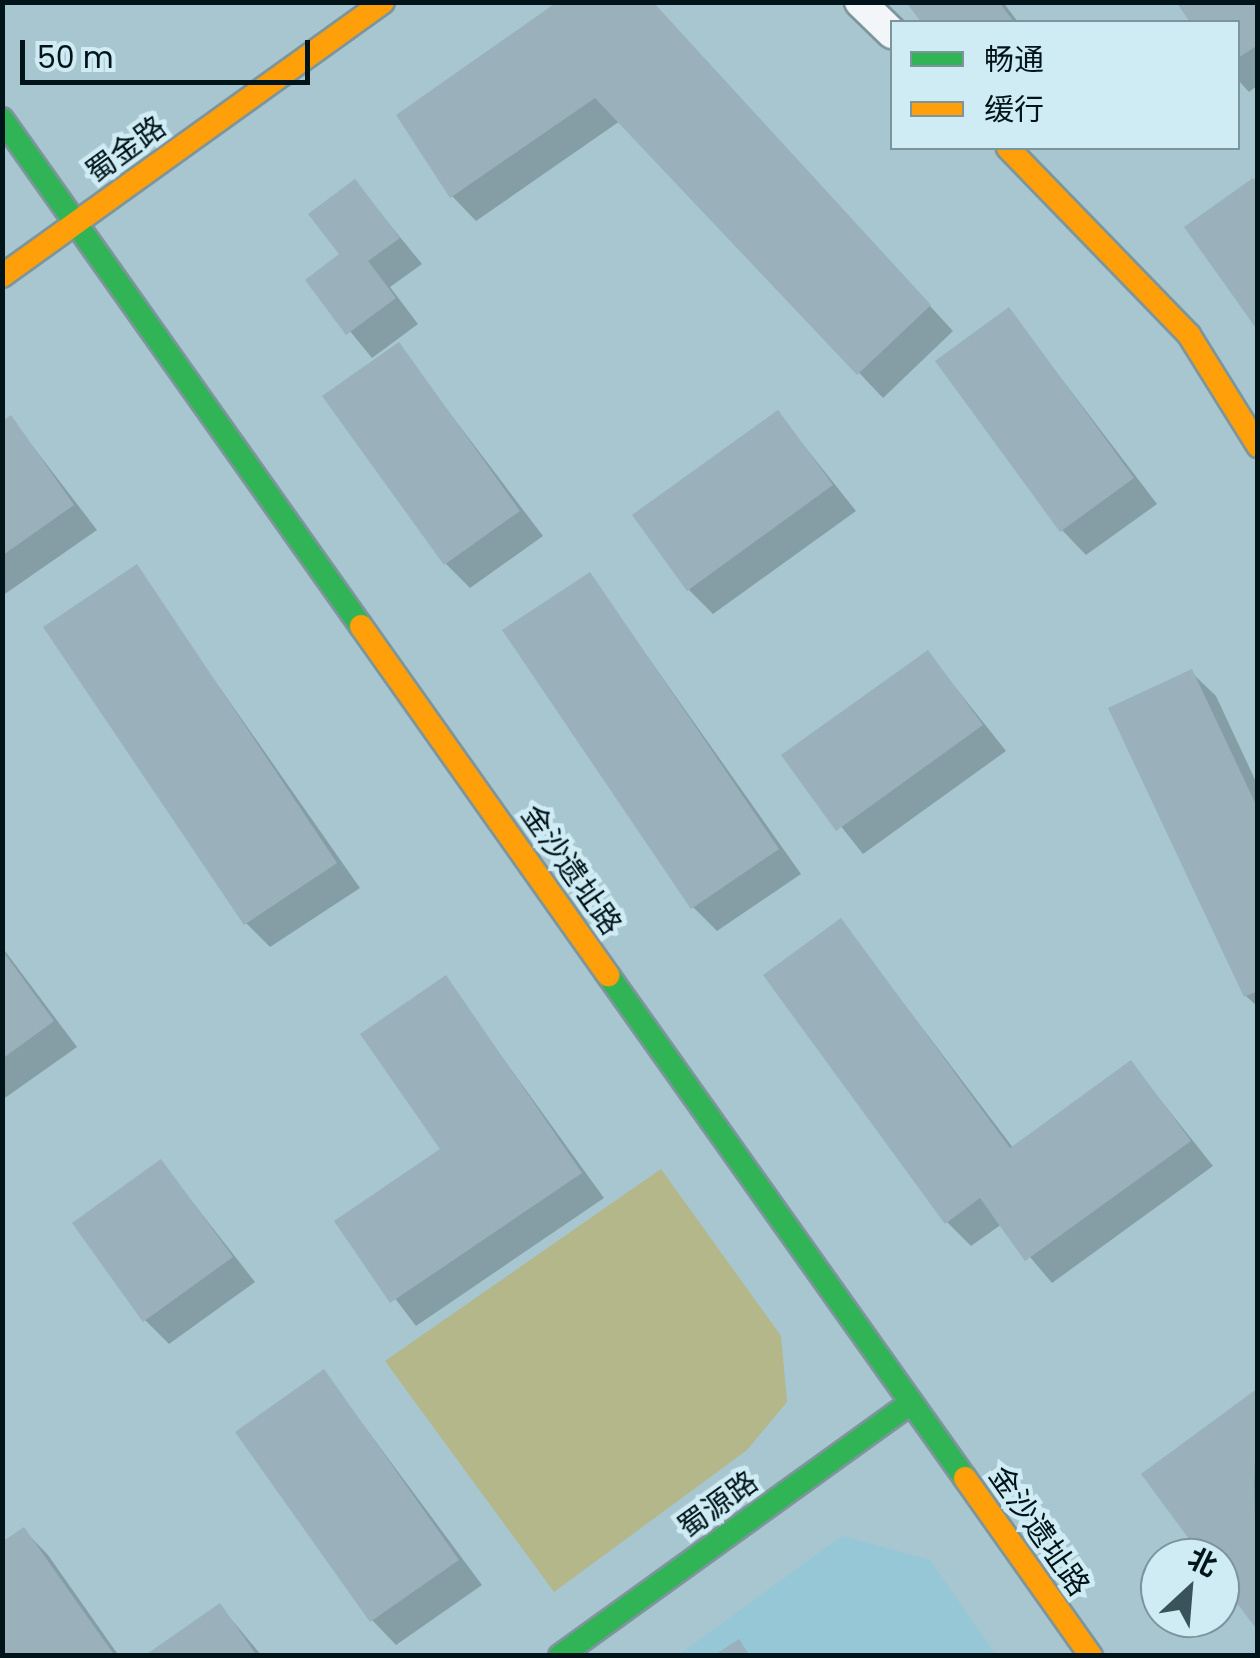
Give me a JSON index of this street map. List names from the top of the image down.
{
  "streets": {
    "street": ["蜀金路", "金沙遗址路", "蜀源路"]
  },
  "crossings": [
    ["蜀金路", "金沙遗址路"],
    ["金沙遗址路", "蜀源路"]
  ],
  "legend": ["畅通", "缓行"],
  "scale_bar": "50 m",
  "north": "top right"
}
